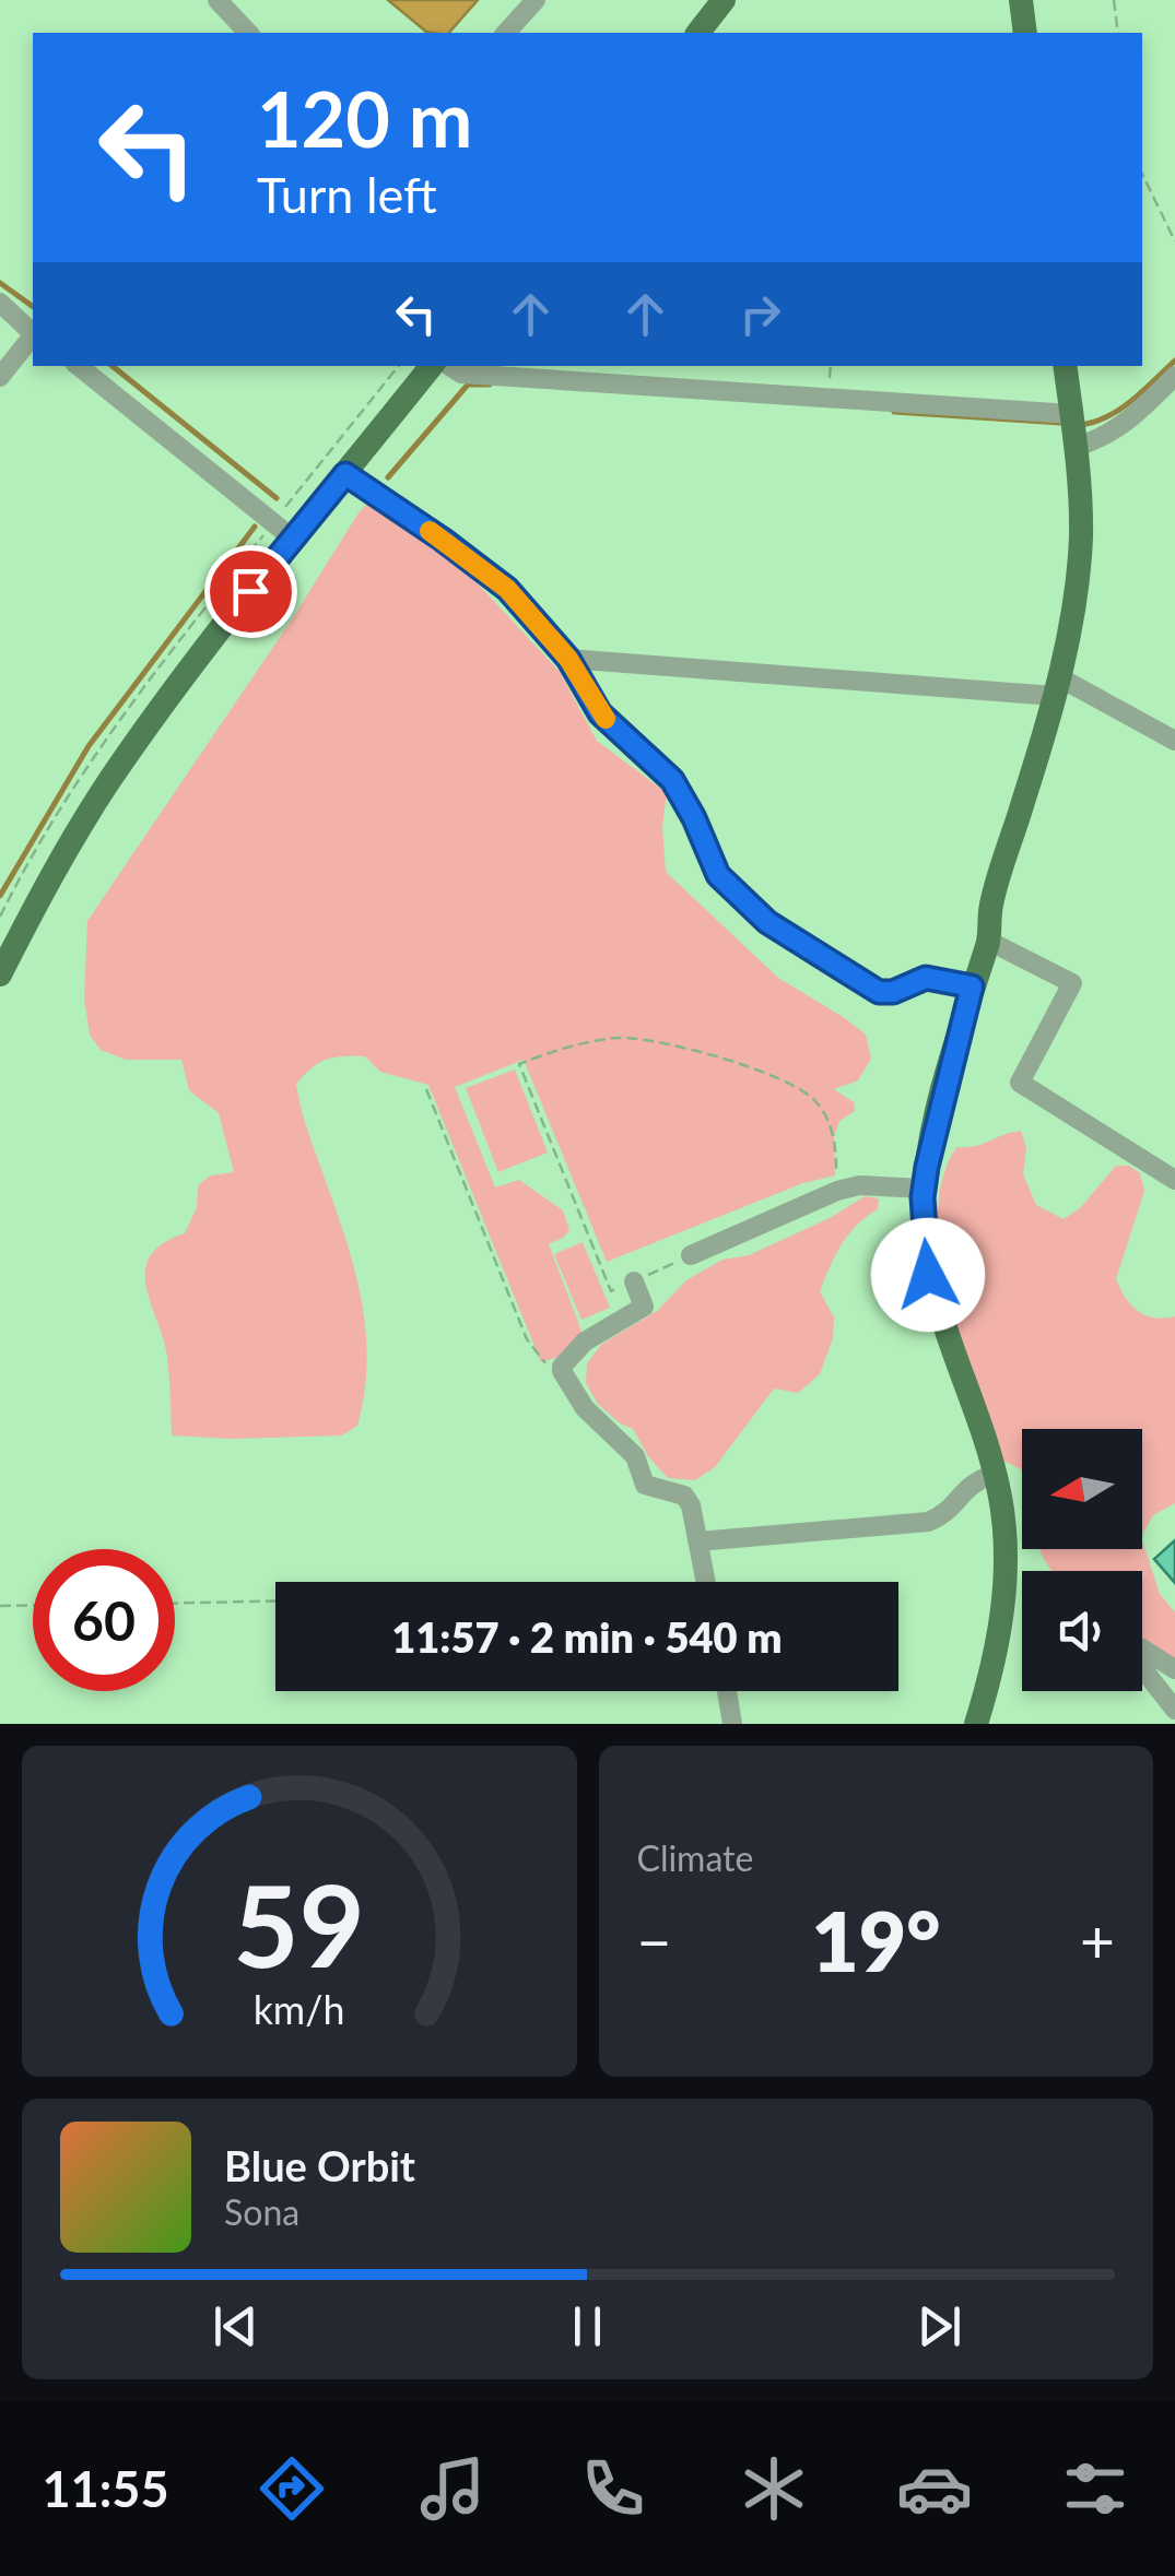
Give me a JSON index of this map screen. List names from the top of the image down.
{
  "north": "left",
  "page": {
    "turn": ["120 m", "Turn left"],
    "limit": "60",
    "trip": "11:57 · 2 min · 540 m",
    "tile": "Climate",
    "heat": ["−", "19°", "+"],
    "song": ["Blue Orbit", "Sona"],
    "tabs": "11:55",
    "gauge": ["59", "km/h"]
  }
}
